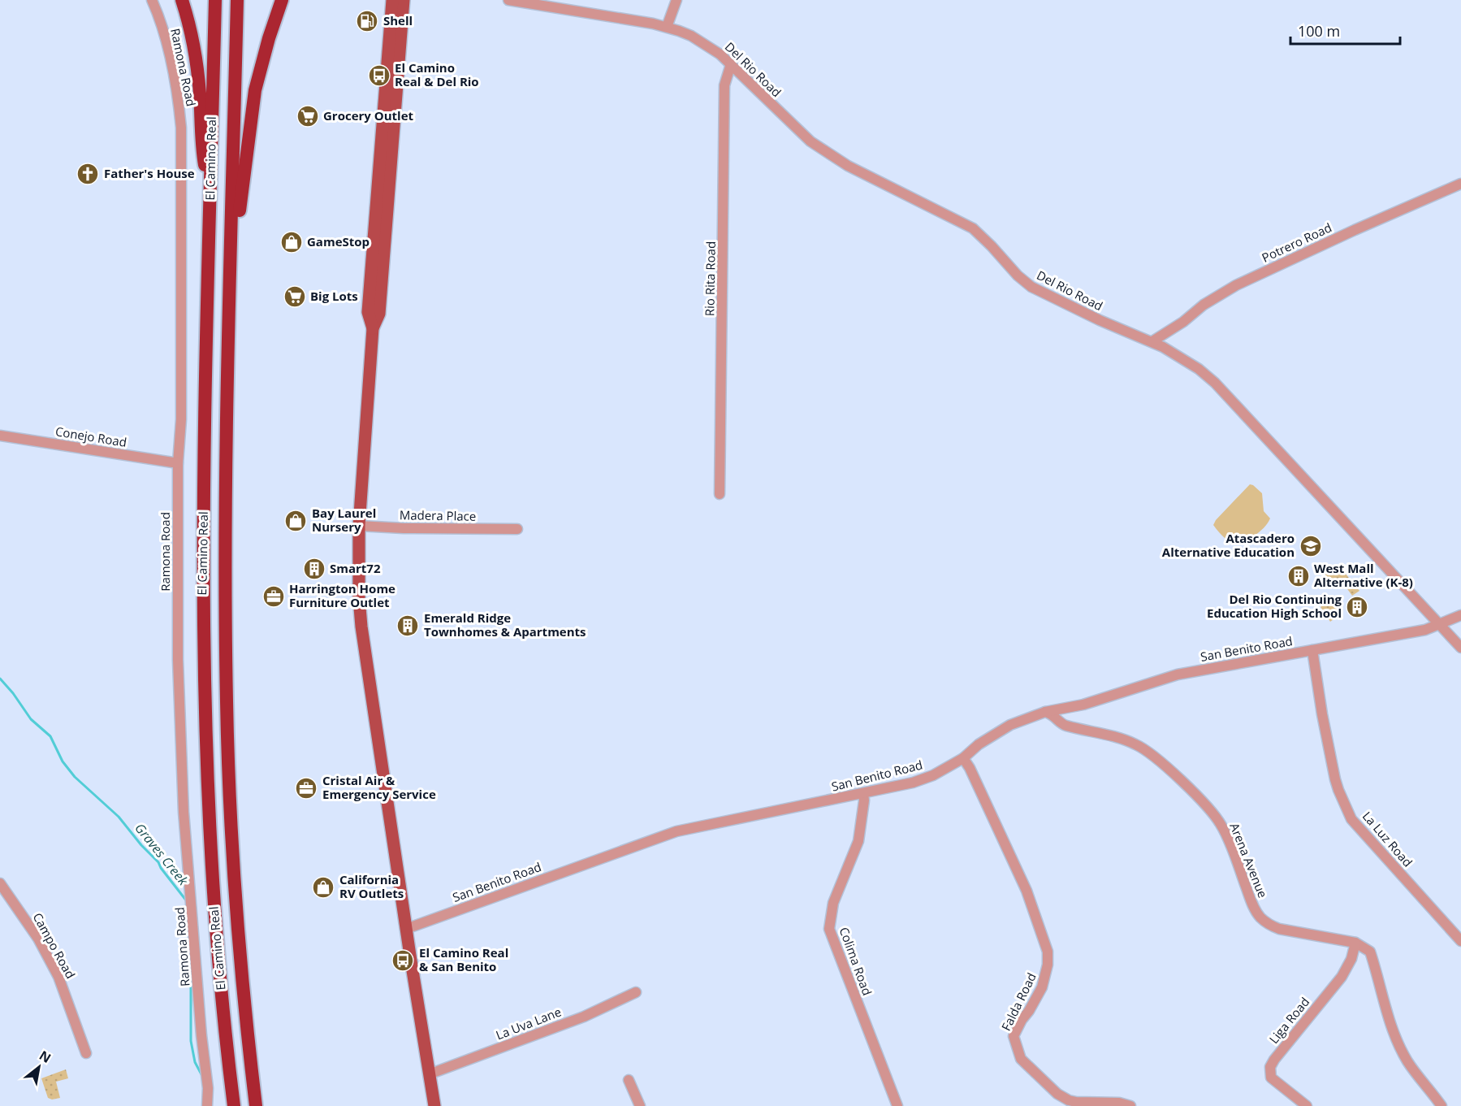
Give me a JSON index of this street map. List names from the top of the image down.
{
  "streets": {
    "highway": ["El Camino Real"],
    "street": [
      "Ramona Road",
      "Del Rio Road",
      "Potrero Road",
      "Rio Rita Road",
      "Conejo Road",
      "Madera Place",
      "San Benito Road",
      "La Luz Road",
      "Arena Avenue",
      "Campo Road",
      "Colima Road",
      "Falda Road",
      "Liga Road",
      "La Uva Lane"
    ]
  },
  "crossings": [
    ["Ramona Road", "Conejo Road"],
    ["Del Rio Road", "Potrero Road"],
    ["Del Rio Road", "Rio Rita Road"],
    ["Del Rio Road", "San Benito Road"],
    ["San Benito Road", "La Luz Road"],
    ["San Benito Road", "Arena Avenue"],
    ["San Benito Road", "Colima Road"],
    ["San Benito Road", "Falda Road"],
    ["Arena Avenue", "Liga Road"]
  ],
  "water": ["Graves Creek"],
  "places": {
    "fuel station": ["Shell"],
    "bus stop": ["El Camino Real & Del Rio", "El Camino Real & San Benito"],
    "supermarket": ["Grocery Outlet", "Big Lots"],
    "church": ["Father's House"],
    "shop": ["GameStop", "Bay Laurel Nursery", "California RV Outlets"],
    "school or university": ["Atascadero Alternative Education"],
    "building": [
      "Smart72",
      "West Mall Alternative (K-8)",
      "Del Rio Continuing Education High School",
      "Emerald Ridge Townhomes & Apartments"
    ],
    "office": ["Harrington Home Furniture Outlet", "Cristal Air & Emergency Service"]
  },
  "scale_bar": "100 m",
  "north": "top right"
}
